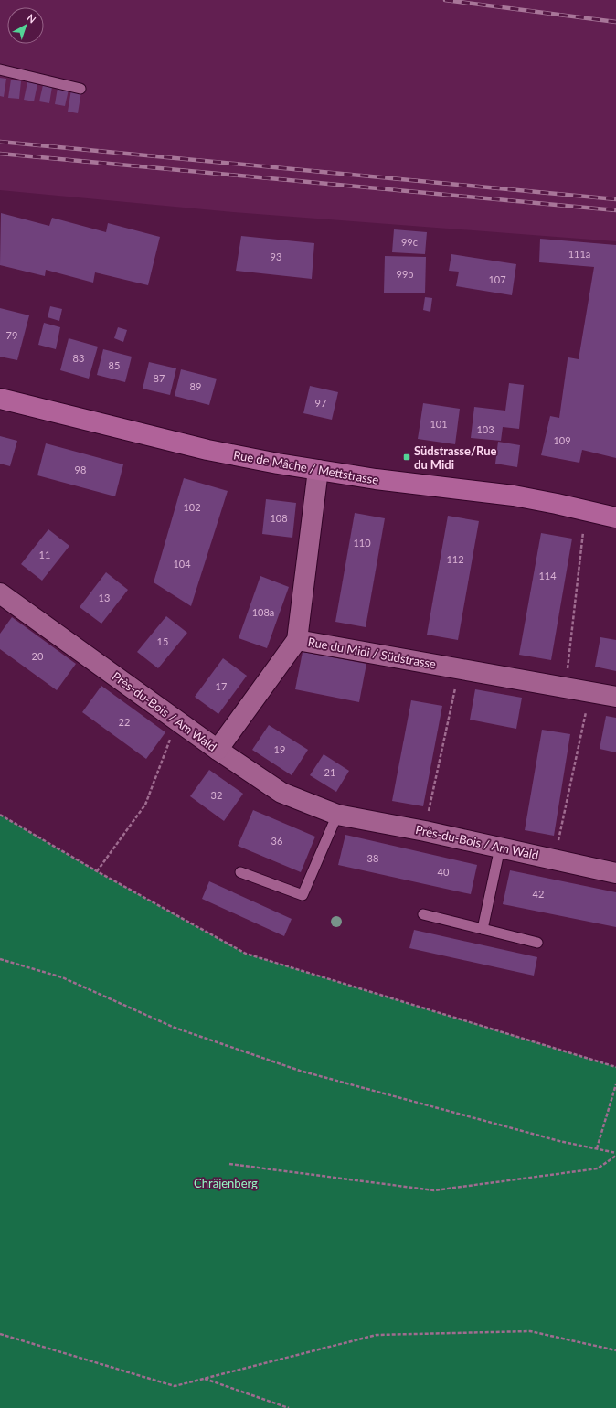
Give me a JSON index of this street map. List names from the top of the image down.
{
  "streets": {
    "main road": ["Rue de Mâche / Mettstrasse"],
    "street": ["Rue du Midi / Südstrasse", "Près-du-Bois / Am Wald"]
  },
  "crossings": [
    ["Rue de Mâche / Mettstrasse", "Rue du Midi / Südstrasse"]
  ],
  "parks": ["Chräjenberg"],
  "places": {
    "transit": ["Südstrasse/Rue du Midi"]
  },
  "house_numbers": [
    "99c",
    "111a",
    "93",
    "99b",
    "107",
    "79",
    "83",
    "85",
    "87",
    "89",
    "97",
    "101",
    "103",
    "109",
    "98",
    "102",
    "108",
    "110",
    "11",
    "112",
    "104",
    "114",
    "13",
    "108a",
    "15",
    "20",
    "17",
    "22",
    "19",
    "21",
    "32",
    "36",
    "38",
    "40",
    "42"
  ],
  "north": "top right"
}
